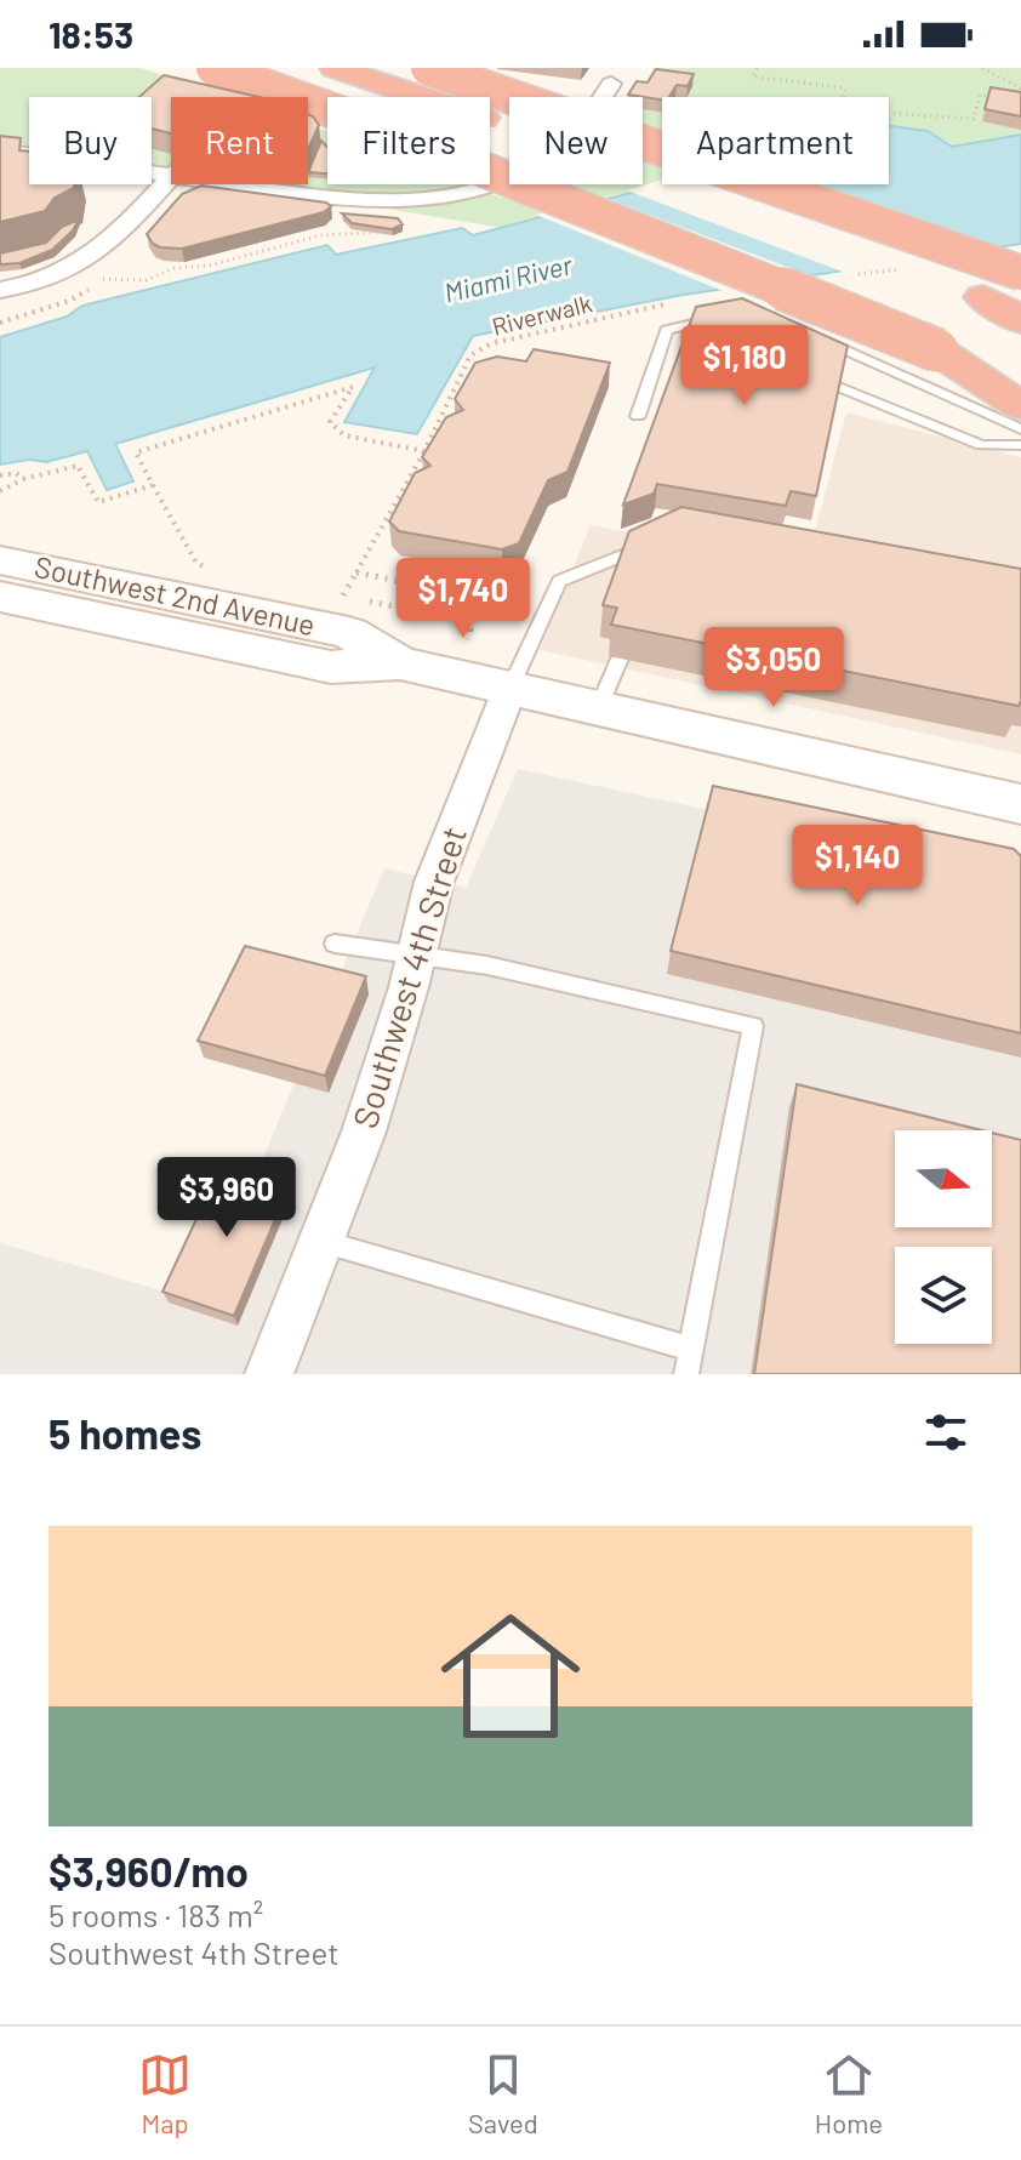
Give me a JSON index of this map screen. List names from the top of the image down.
{
  "streets": {
    "street": ["Southwest 2nd Avenue", "Southwest 4th Street"],
    "path": ["Riverwalk"]
  },
  "crossings": [
    ["Southwest 2nd Avenue", "Southwest 4th Street"]
  ],
  "water": ["Miami River"],
  "north": "right",
  "page": {
    "status": "18:53",
    "chip": [
      "Buy",
      "Rent",
      "Filters",
      "New",
      "Apartment"
    ],
    "price": [
      "$1,180",
      "$1,740",
      "$3,050",
      "$1,140",
      "$3,960"
    ],
    "heading": "5 homes",
    "list": [
      {
        "name": "$3,960/mo",
        "note": "5 rooms · 183 m² · Southwest 4th Street"
      }
    ],
    "tabs": ["Map", "Saved", "Home"]
  }
}
